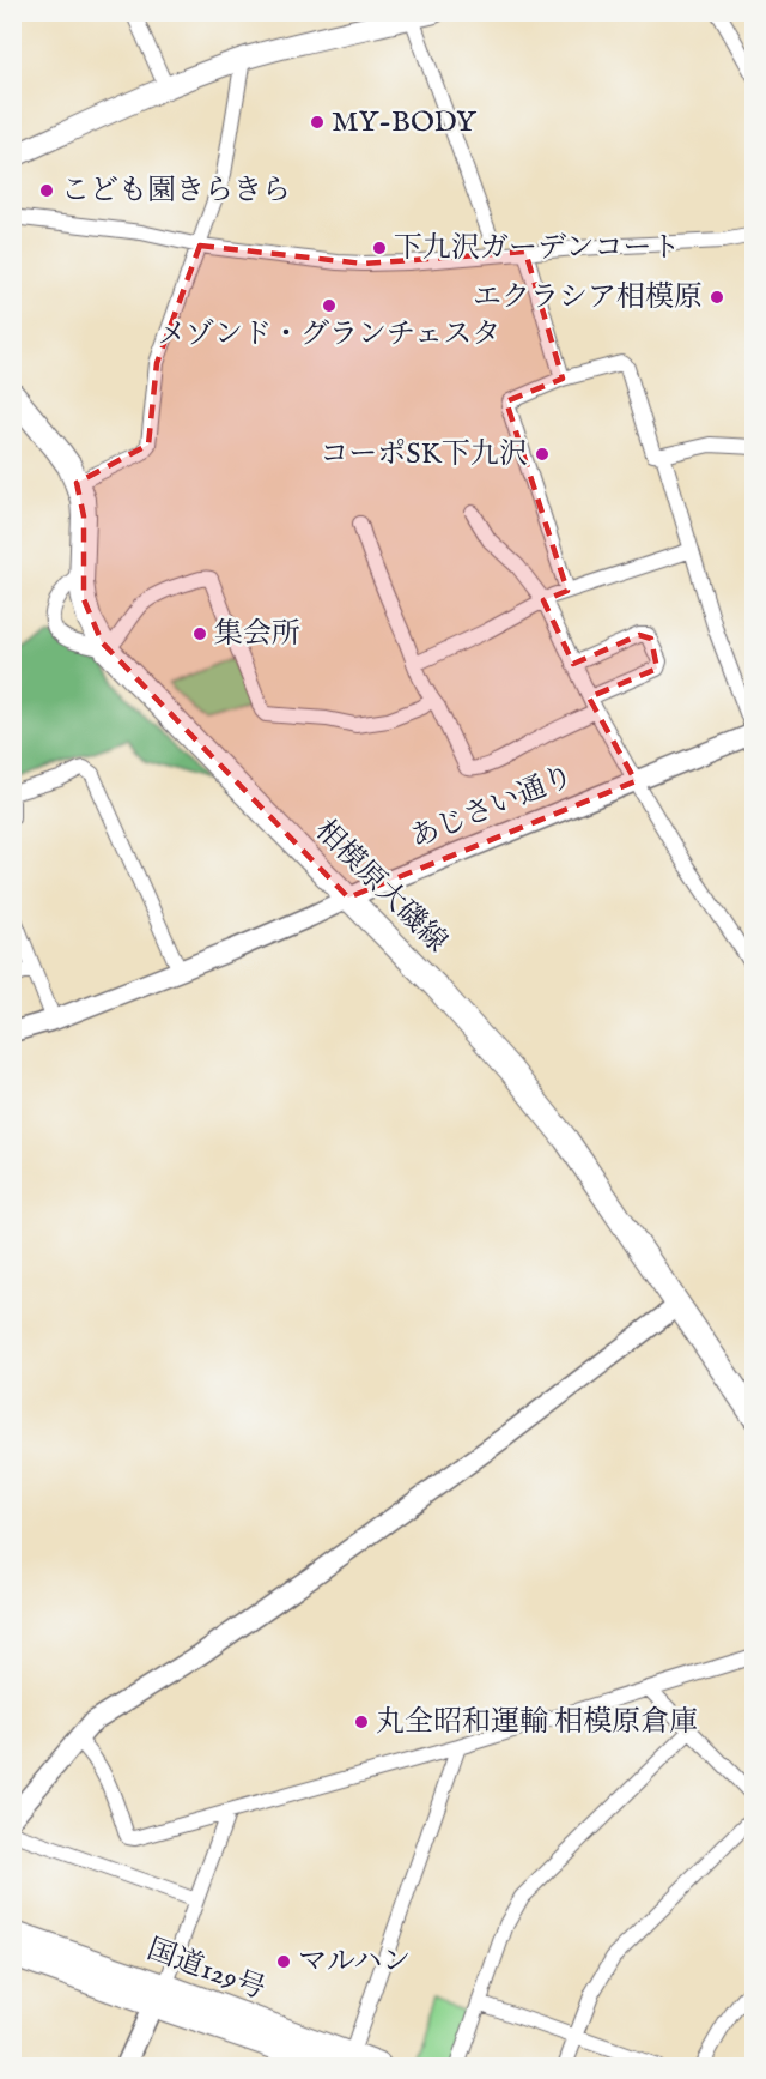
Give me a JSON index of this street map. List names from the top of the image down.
{
  "streets": {
    "highway": ["国道129号"],
    "main road": ["相模原大磯線"],
    "street": ["あじさい通り"]
  },
  "crossings": [
    ["あじさい通り", "相模原大磯線"]
  ],
  "places": [
    "MY-BODY",
    "こども園きらきら",
    "下九沢ガーデンコート",
    "エクラシア相模原",
    "メゾンド・グランチェスタ",
    "コーポSK下九沢",
    "集会所",
    "丸全昭和運輸 相模原倉庫",
    "マルハン"
  ]
}
